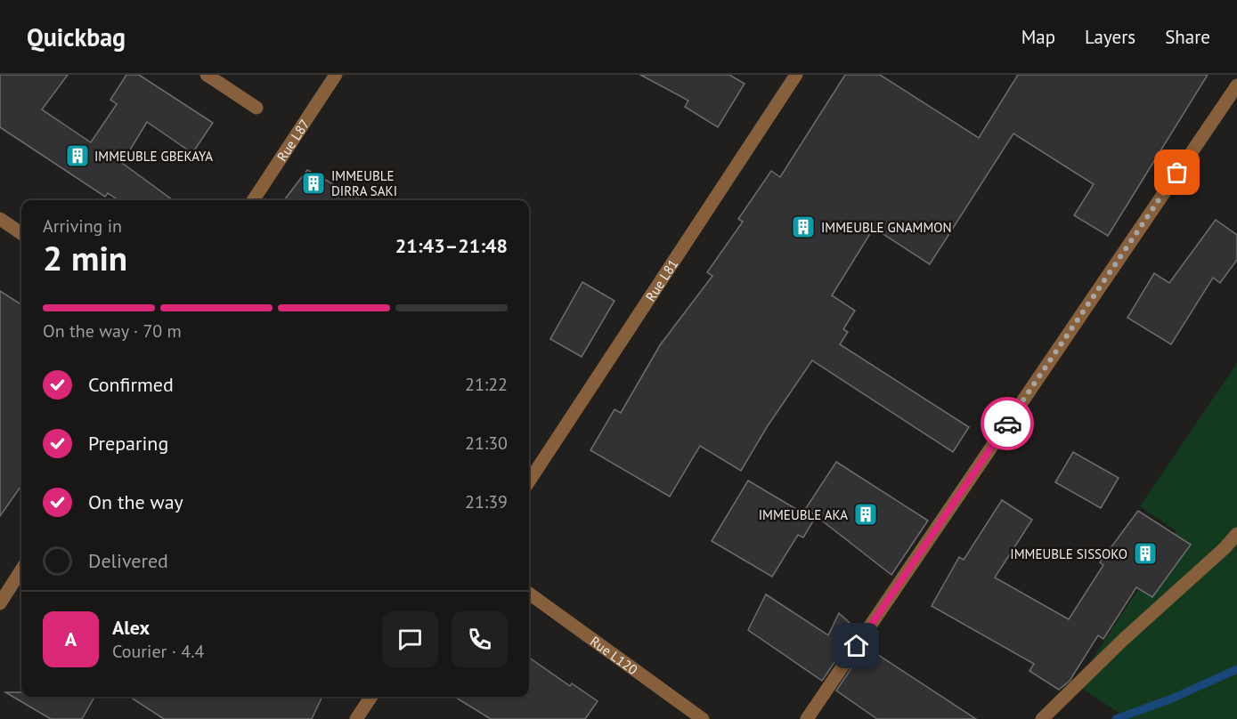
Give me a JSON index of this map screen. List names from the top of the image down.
{
  "streets": {
    "street": ["Rue L87", "Rue L81", "Rue L120"]
  },
  "places": {
    "building": [
      "IMMEUBLE GBEKAYA",
      "IMMEUBLE DIRRA SAKI",
      "IMMEUBLE GNAMMON",
      "IMMEUBLE AKA",
      "IMMEUBLE SISSOKO"
    ]
  },
  "page": {
    "header": "Quickbag",
    "nav": ["Map", "Layers", "Share"],
    "heading": ["2 min", "Arriving in", "21:43–21:48"],
    "panel": ["Alex", "Courier · 4.4"],
    "bar": "On the way · 70 m",
    "list": [
      ["Confirmed", "21:22"],
      ["Preparing", "21:30"],
      ["On the way", "21:39"],
      "Delivered"
    ],
    "round": "A"
  }
}
